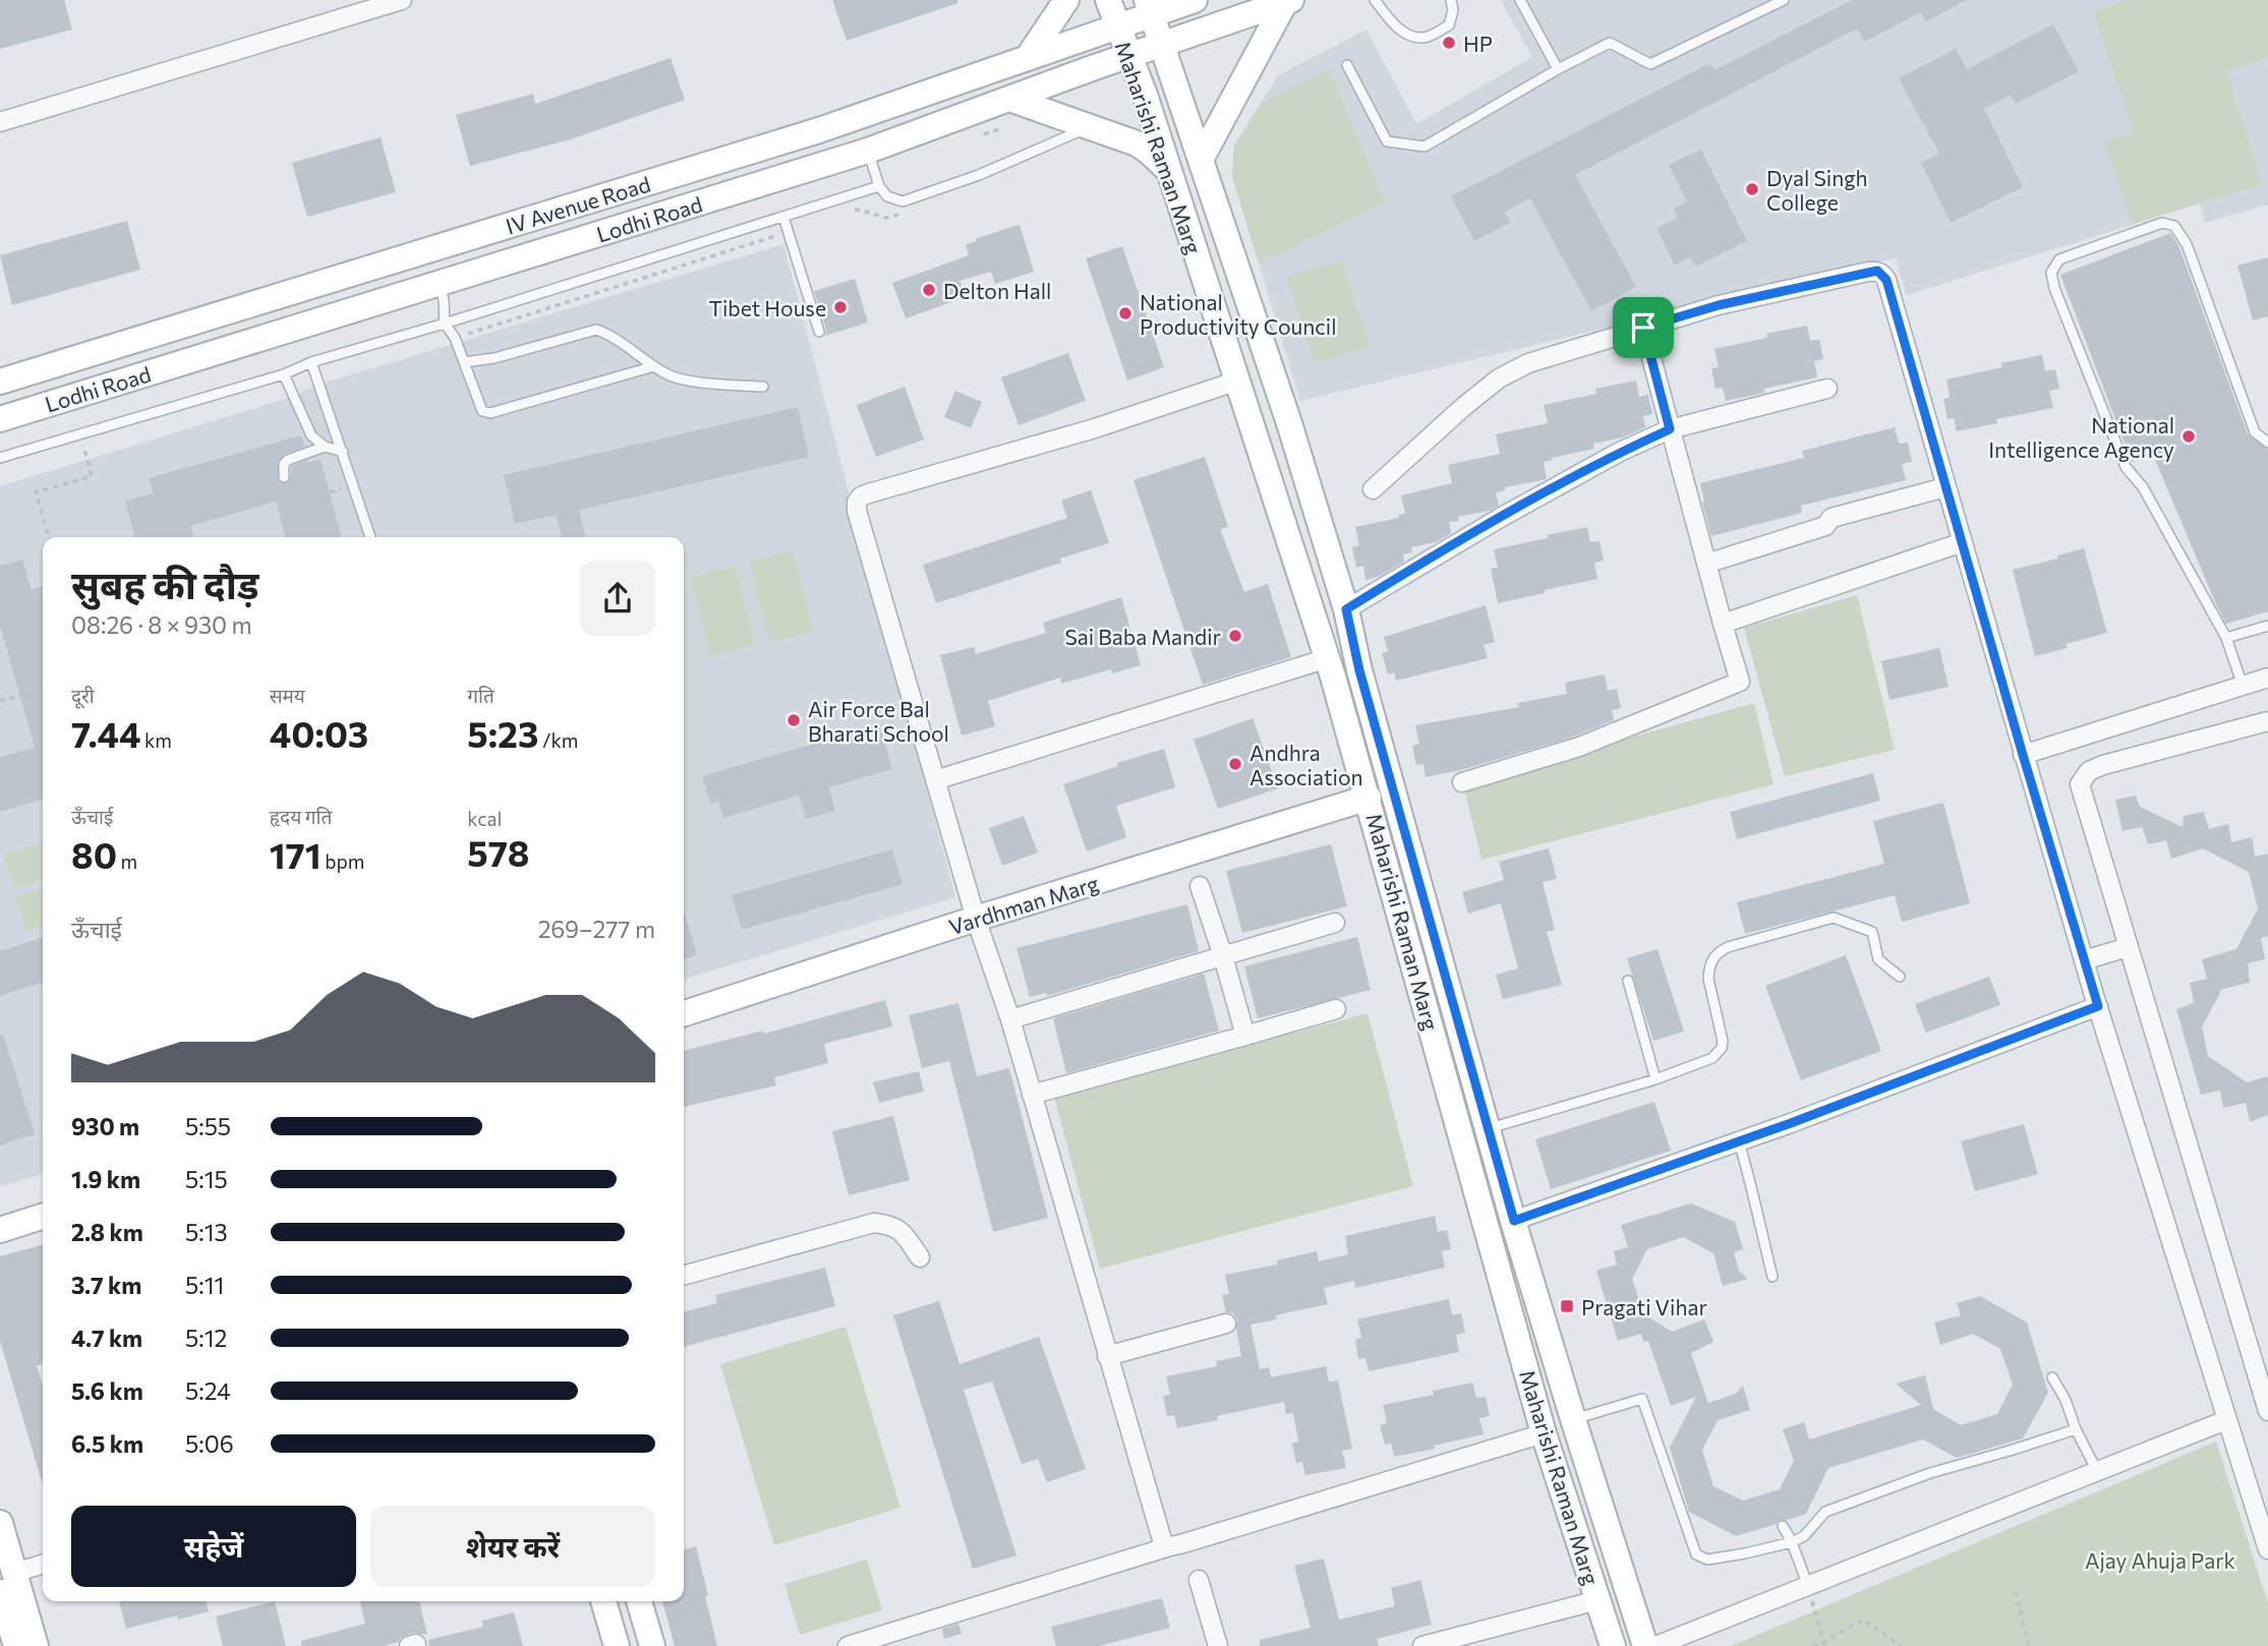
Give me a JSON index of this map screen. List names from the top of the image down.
{
  "streets": {
    "main road": [
      "Maharishi Raman Marg",
      "IV Avenue Road",
      "Lodhi Road",
      "Vardhman Marg"
    ]
  },
  "crossings": [
    ["Maharishi Raman Marg", "IV Avenue Road"],
    ["Maharishi Raman Marg", "Lodhi Road"],
    ["Maharishi Raman Marg", "Vardhman Marg"]
  ],
  "parks": ["Ajay Ahuja Park"],
  "places": {
    "other": [
      "HP",
      "Dyal Singh College",
      "Delton Hall",
      "Tibet House",
      "National Productivity Council",
      "National Intelligence Agency",
      "Sai Baba Mandir",
      "Air Force Bal Bharati School",
      "Andhra Association"
    ],
    "transit": ["Pragati Vihar"]
  },
  "page": {
    "heading": ["सुबह की दौड़", "08:26 · 8 × 930 m"],
    "stats": [
      ["दूरी", "7.44 km"],
      ["समय", "40:03"],
      ["गति", "5:23 /km"],
      ["ऊँचाई", "80 m"],
      ["हृदय गति", "171 bpm"],
      ["kcal", "578"]
    ],
    "chart": ["ऊँचाई", "269–277 m"],
    "list": [
      {
        "name": "930 m",
        "note": "5:55"
      },
      {
        "name": "1.9 km",
        "note": "5:15"
      },
      {
        "name": "2.8 km",
        "note": "5:13"
      },
      {
        "name": "3.7 km",
        "note": "5:11"
      },
      {
        "name": "4.7 km",
        "note": "5:12"
      },
      {
        "name": "5.6 km",
        "note": "5:24"
      },
      {
        "name": "6.5 km",
        "note": "5:06"
      }
    ],
    "buttons": ["सहेजें", "शेयर करें"]
  }
}
